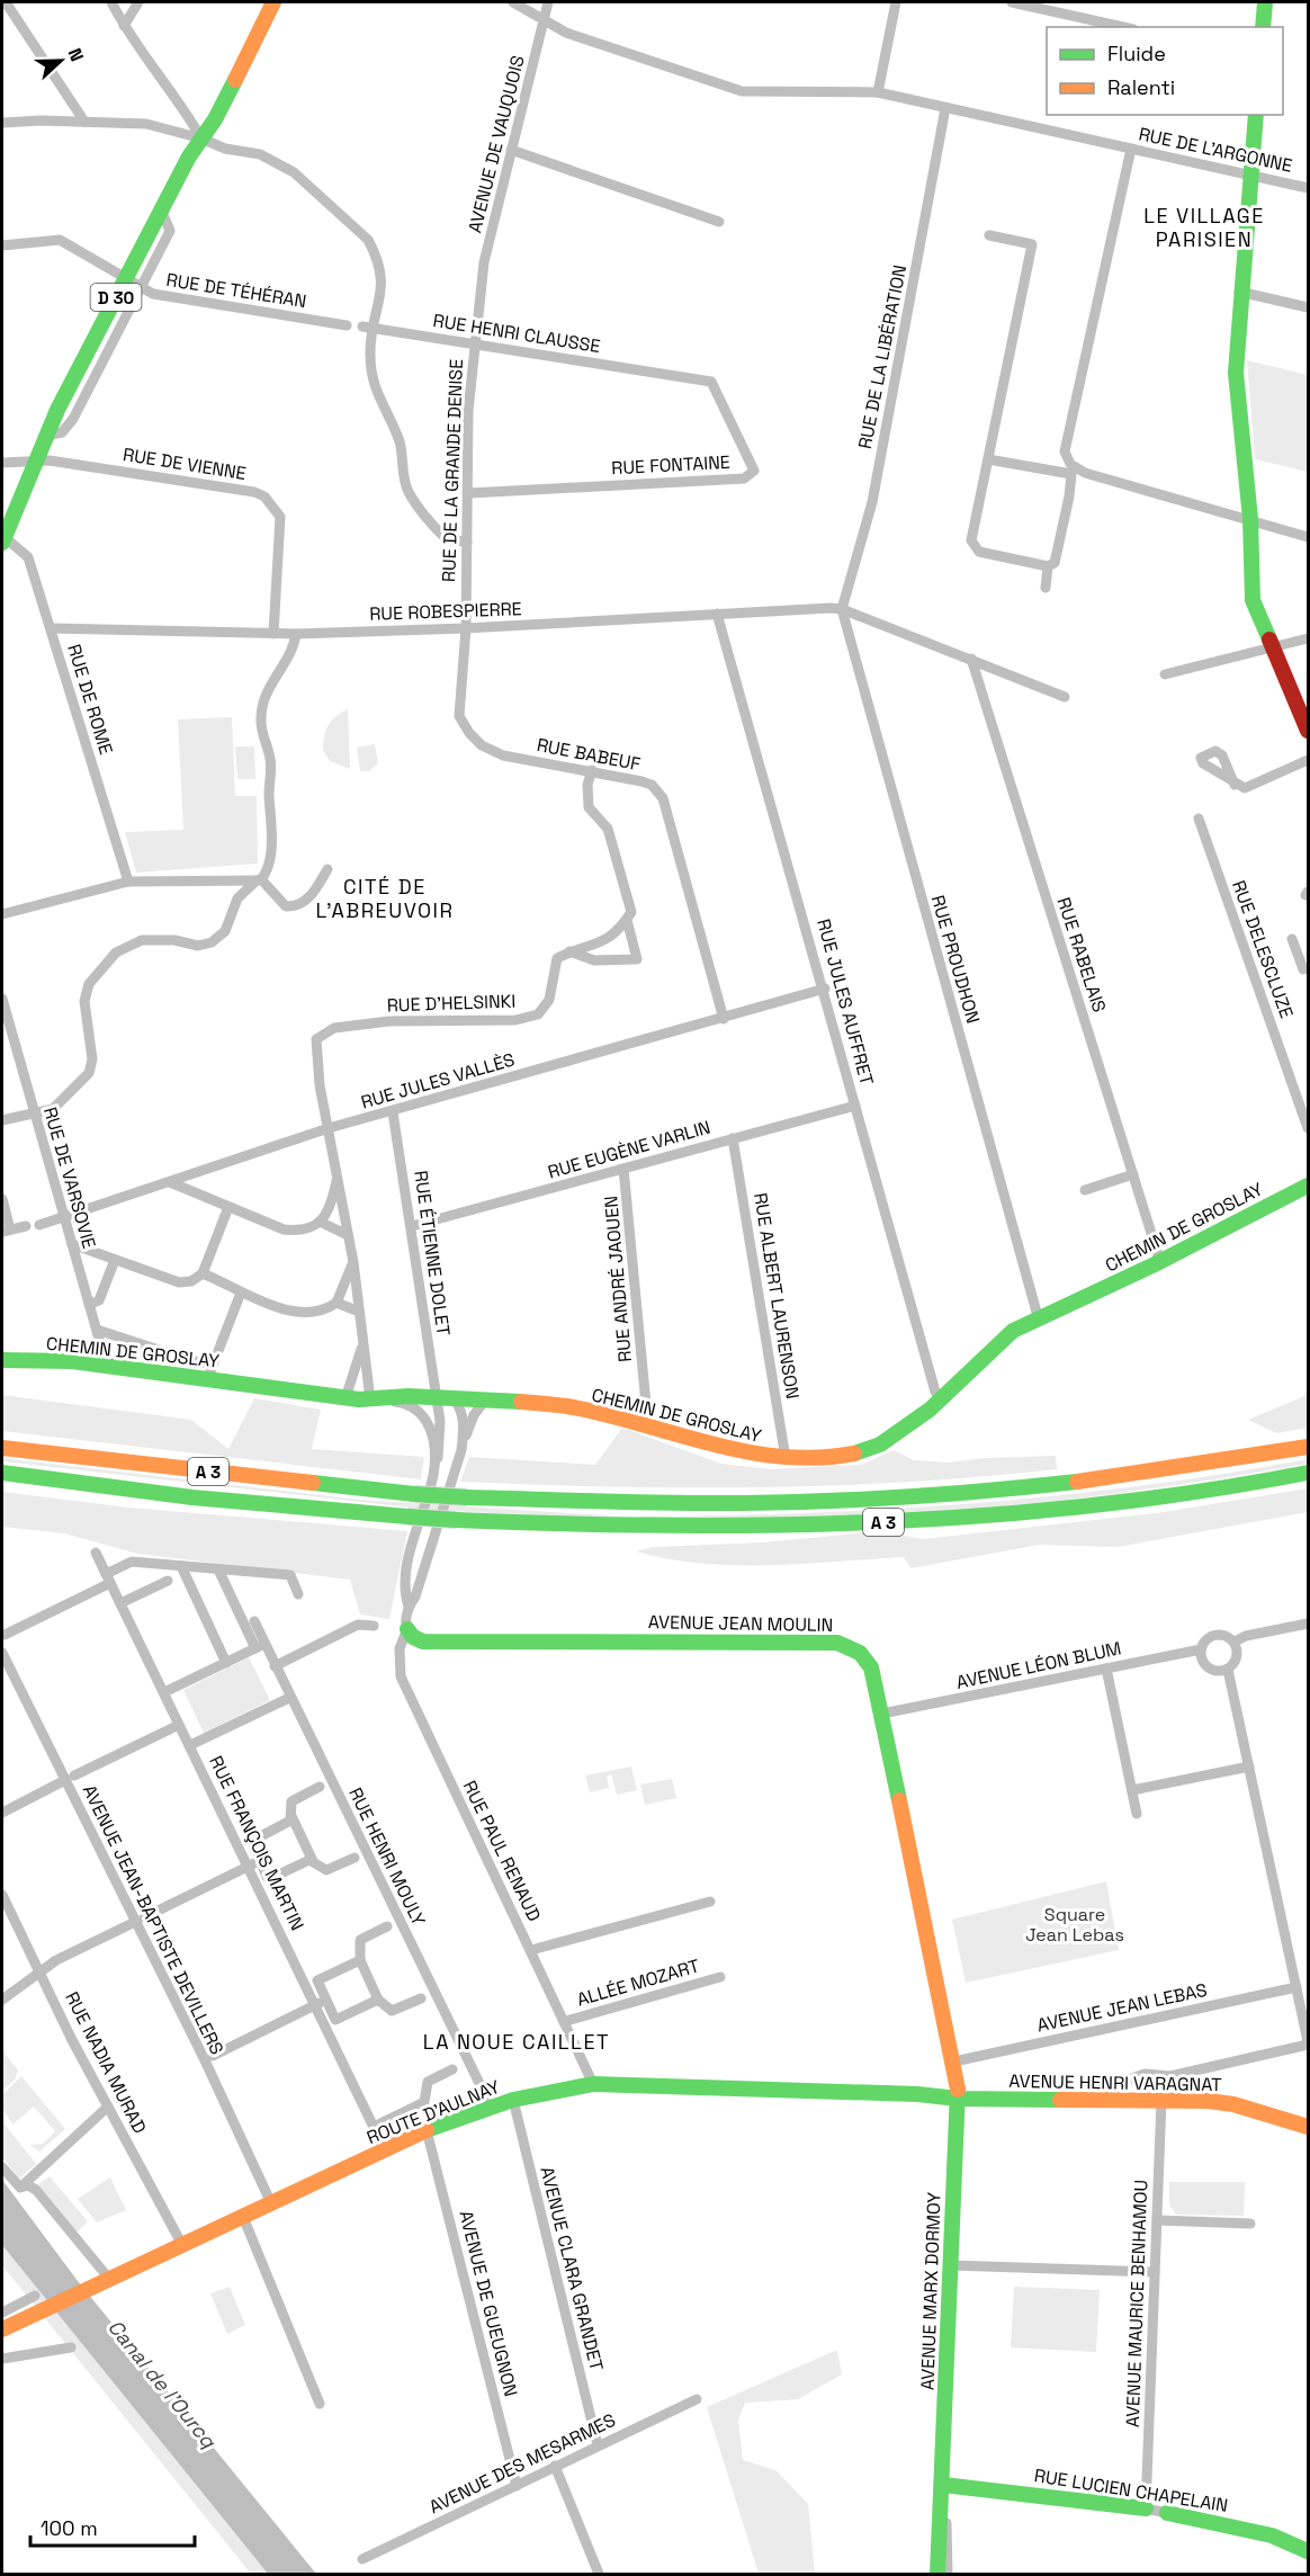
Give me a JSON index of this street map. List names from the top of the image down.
{
  "streets": {
    "main road": [
      "D 30",
      "CHEMIN DE GROSLAY",
      "A 3",
      "AVENUE JEAN MOULIN",
      "AVENUE HENRI VARAGNAT",
      "ROUTE D'AULNAY",
      "AVENUE MARX DORMOY",
      "RUE LUCIEN CHAPELAIN"
    ],
    "street": [
      "AVENUE DE VAUQUOIS",
      "RUE DE L'ARGONNE",
      "RUE DE TÉHÉRAN",
      "RUE HENRI CLAUSSE",
      "RUE DE LA LIBÉRATION",
      "RUE DE VIENNE",
      "RUE FONTAINE",
      "RUE DE LA GRANDE DENISE",
      "RUE ROBESPIERRE",
      "RUE DE ROME",
      "RUE BABEUF",
      "RUE DELESCLUZE",
      "RUE RABELAIS",
      "RUE PROUDHON",
      "RUE JULES AUFFRET",
      "RUE D'HELSINKI",
      "RUE JULES VALLÈS",
      "RUE EUGÈNE VARLIN",
      "RUE DE VARSOVIE",
      "RUE ÉTIENNE DOLET",
      "RUE ANDRÉ JAOUEN",
      "RUE ALBERT LAURENSON",
      "AVENUE LÉON BLUM",
      "RUE FRANÇOIS MARTIN",
      "RUE PAUL RENAUD",
      "RUE HENRI MOULY",
      "AVENUE JEAN-BAPTISTE DEVILLERS",
      "ALLÉE MOZART",
      "AVENUE JEAN LEBAS",
      "RUE NADIA MURAD",
      "AVENUE CLARA GRANDET",
      "AVENUE DE GUEUGNON",
      "AVENUE MAURICE BENHAMOU",
      "AVENUE DES MESARMES"
    ]
  },
  "crossings": [
    ["AVENUE DE VAUQUOIS", "RUE DE L'ARGONNE"],
    ["AVENUE DE VAUQUOIS", "RUE DE LA GRANDE DENISE"],
    ["RUE DE L'ARGONNE", "RUE DE LA LIBÉRATION"],
    ["RUE DE TÉHÉRAN", "D 30"],
    ["D 30", "RUE DE VIENNE"],
    ["D 30", "RUE DE ROME"],
    ["RUE HENRI CLAUSSE", "RUE FONTAINE"],
    ["RUE HENRI CLAUSSE", "RUE DE LA GRANDE DENISE"],
    ["RUE DE LA LIBÉRATION", "RUE ROBESPIERRE"],
    ["RUE DE LA LIBÉRATION", "RUE PROUDHON"],
    ["RUE DE VIENNE", "RUE ROBESPIERRE"],
    ["RUE FONTAINE", "RUE DE LA GRANDE DENISE"],
    ["RUE DE LA GRANDE DENISE", "RUE ROBESPIERRE"],
    ["RUE DE LA GRANDE DENISE", "RUE BABEUF"],
    ["RUE ROBESPIERRE", "RUE DE ROME"],
    ["RUE ROBESPIERRE", "RUE BABEUF"],
    ["RUE ROBESPIERRE", "RUE PROUDHON"],
    ["RUE ROBESPIERRE", "RUE JULES AUFFRET"],
    ["RUE BABEUF", "RUE JULES VALLÈS"],
    ["RUE RABELAIS", "CHEMIN DE GROSLAY"],
    ["RUE PROUDHON", "CHEMIN DE GROSLAY"],
    ["RUE JULES AUFFRET", "RUE JULES VALLÈS"],
    ["RUE JULES AUFFRET", "RUE EUGÈNE VARLIN"],
    ["RUE JULES AUFFRET", "CHEMIN DE GROSLAY"],
    ["RUE D'HELSINKI", "RUE JULES VALLÈS"],
    ["RUE JULES VALLÈS", "RUE DE VARSOVIE"],
    ["RUE JULES VALLÈS", "RUE ÉTIENNE DOLET"],
    ["RUE EUGÈNE VARLIN", "RUE ÉTIENNE DOLET"],
    ["RUE EUGÈNE VARLIN", "RUE ANDRÉ JAOUEN"],
    ["RUE EUGÈNE VARLIN", "RUE ALBERT LAURENSON"],
    ["RUE DE VARSOVIE", "CHEMIN DE GROSLAY"],
    ["CHEMIN DE GROSLAY", "RUE ÉTIENNE DOLET"],
    ["CHEMIN DE GROSLAY", "RUE ANDRÉ JAOUEN"],
    ["CHEMIN DE GROSLAY", "RUE ALBERT LAURENSON"],
    ["RUE ÉTIENNE DOLET", "RUE PAUL RENAUD"],
    ["AVENUE JEAN MOULIN", "AVENUE LÉON BLUM"],
    ["AVENUE JEAN MOULIN", "RUE PAUL RENAUD"],
    ["AVENUE JEAN MOULIN", "AVENUE JEAN LEBAS"],
    ["AVENUE JEAN MOULIN", "AVENUE HENRI VARAGNAT"],
    ["AVENUE JEAN MOULIN", "ROUTE D'AULNAY"],
    ["AVENUE JEAN MOULIN", "AVENUE MARX DORMOY"],
    ["RUE FRANÇOIS MARTIN", "ROUTE D'AULNAY"],
    ["RUE PAUL RENAUD", "ALLÉE MOZART"],
    ["RUE PAUL RENAUD", "ROUTE D'AULNAY"],
    ["RUE HENRI MOULY", "ROUTE D'AULNAY"],
    ["AVENUE JEAN-BAPTISTE DEVILLERS", "ROUTE D'AULNAY"],
    ["RUE NADIA MURAD", "ROUTE D'AULNAY"],
    ["AVENUE HENRI VARAGNAT", "ROUTE D'AULNAY"],
    ["AVENUE HENRI VARAGNAT", "AVENUE MARX DORMOY"],
    ["AVENUE HENRI VARAGNAT", "AVENUE MAURICE BENHAMOU"],
    ["ROUTE D'AULNAY", "AVENUE CLARA GRANDET"],
    ["ROUTE D'AULNAY", "AVENUE MARX DORMOY"],
    ["ROUTE D'AULNAY", "AVENUE DE GUEUGNON"],
    ["AVENUE CLARA GRANDET", "AVENUE DES MESARMES"],
    ["AVENUE MARX DORMOY", "RUE LUCIEN CHAPELAIN"],
    ["AVENUE DE GUEUGNON", "AVENUE DES MESARMES"],
    ["AVENUE MAURICE BENHAMOU", "RUE LUCIEN CHAPELAIN"]
  ],
  "districts": ["LE VILLAGE PARISIEN", "CITÉ DE L'ABREUVOIR", "LA NOUE CAILLET"],
  "water": ["Canal de l'Ourcq"],
  "parks": ["Square Jean Lebas"],
  "legend": ["Fluide", "Ralenti"],
  "scale_bar": "100 m",
  "north": "right"
}
